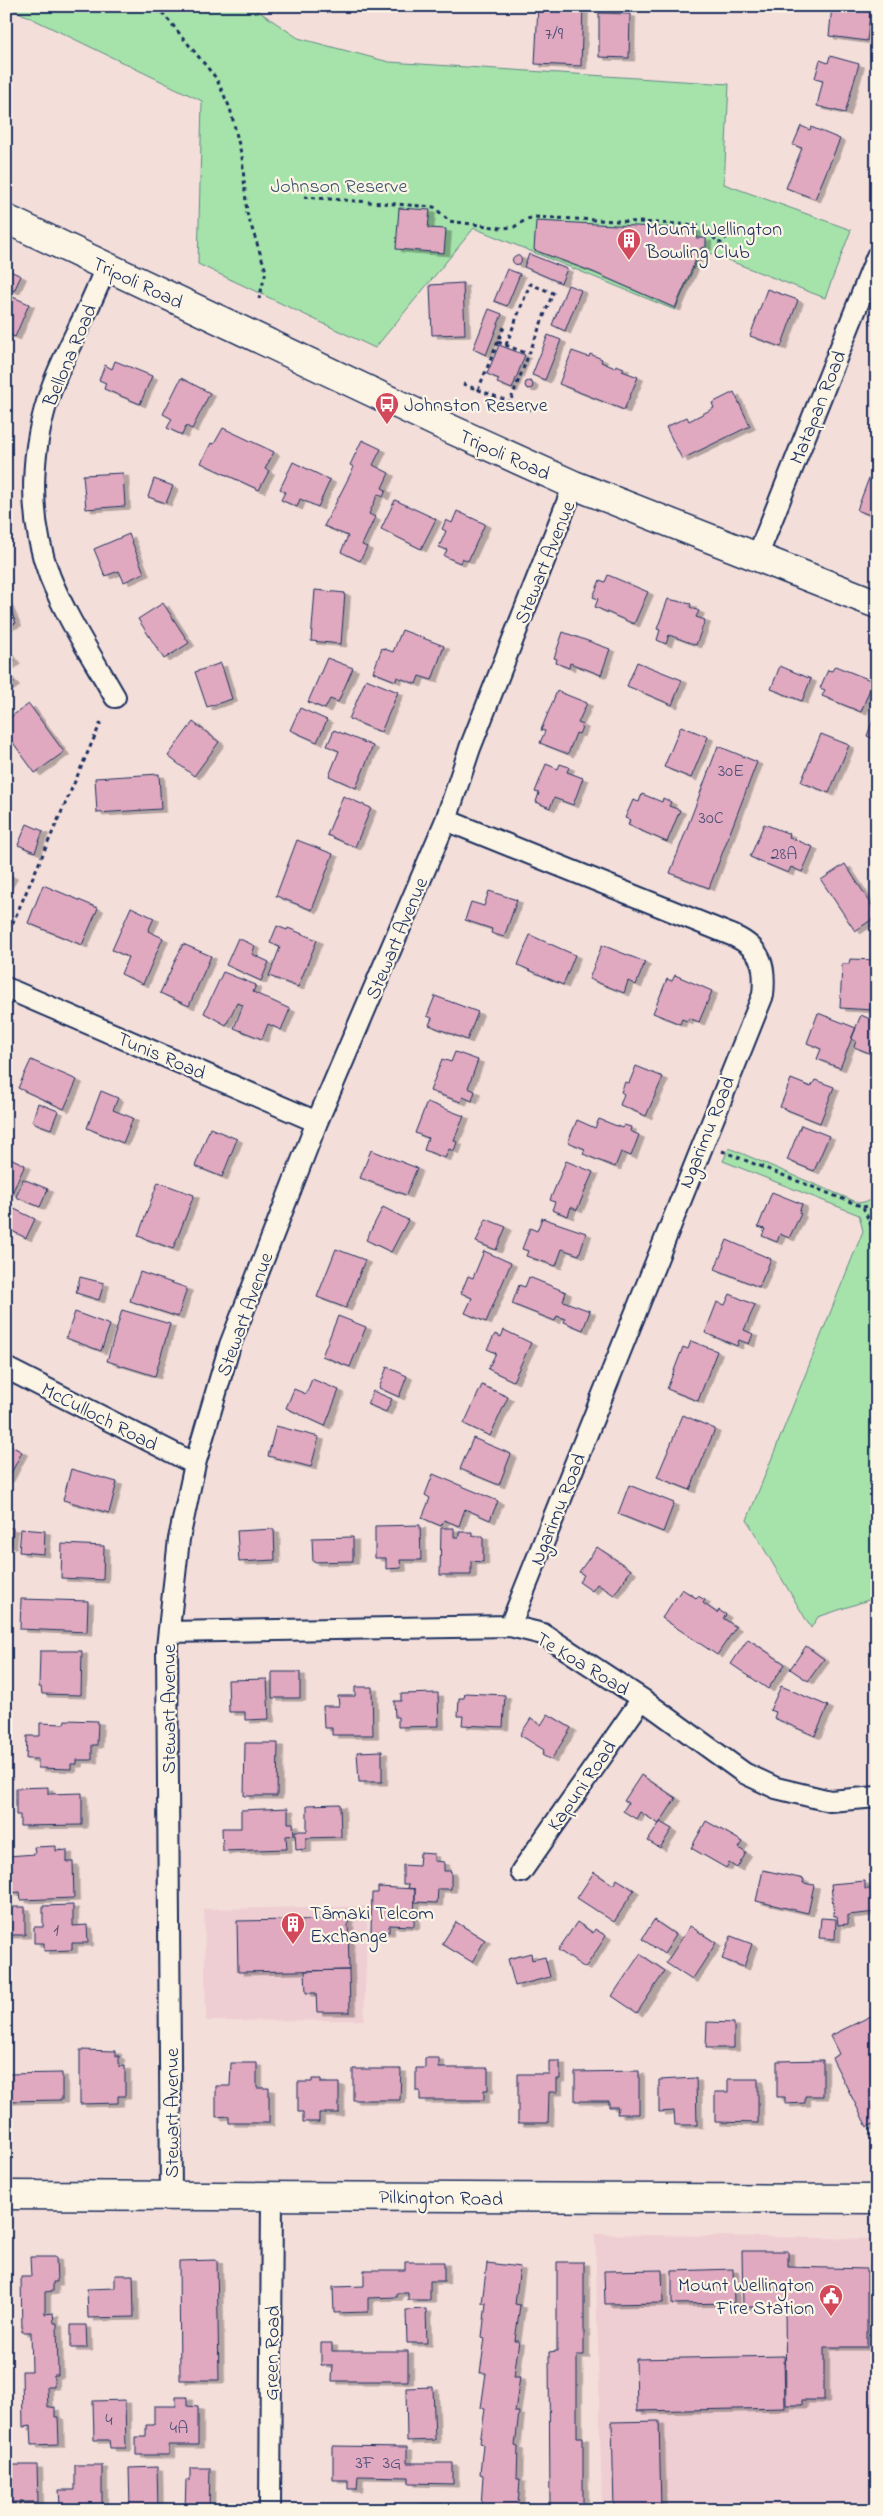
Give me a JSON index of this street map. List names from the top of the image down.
{
  "streets": {
    "street": [
      "Tripoli Road",
      "Bellona Road",
      "Matapan Road",
      "Stewart Avenue",
      "Tunis Road",
      "Ngarimu Road",
      "McCulloch Road",
      "Te Koa Road",
      "Kapuni Road",
      "Pilkington Road",
      "Green Road"
    ]
  },
  "crossings": [
    ["Tripoli Road", "Bellona Road"],
    ["Tripoli Road", "Matapan Road"],
    ["Tripoli Road", "Stewart Avenue"],
    ["Stewart Avenue", "Tunis Road"],
    ["Stewart Avenue", "Ngarimu Road"],
    ["Stewart Avenue", "McCulloch Road"],
    ["Stewart Avenue", "Te Koa Road"],
    ["Stewart Avenue", "Pilkington Road"],
    ["Ngarimu Road", "Te Koa Road"],
    ["Te Koa Road", "Kapuni Road"],
    ["Pilkington Road", "Green Road"]
  ],
  "parks": ["Johnson Reserve"],
  "places": {
    "building": ["Mount Wellington Bowling Club", "Tāmaki Telcom Exchange"],
    "bus stop": ["Johnston Reserve"],
    "public building": ["Mount Wellington Fire Station"]
  },
  "house_numbers": [
    "7/9",
    "30E",
    "30C",
    "28A",
    "1",
    "4",
    "4A",
    "3F",
    "3G"
  ]
}
